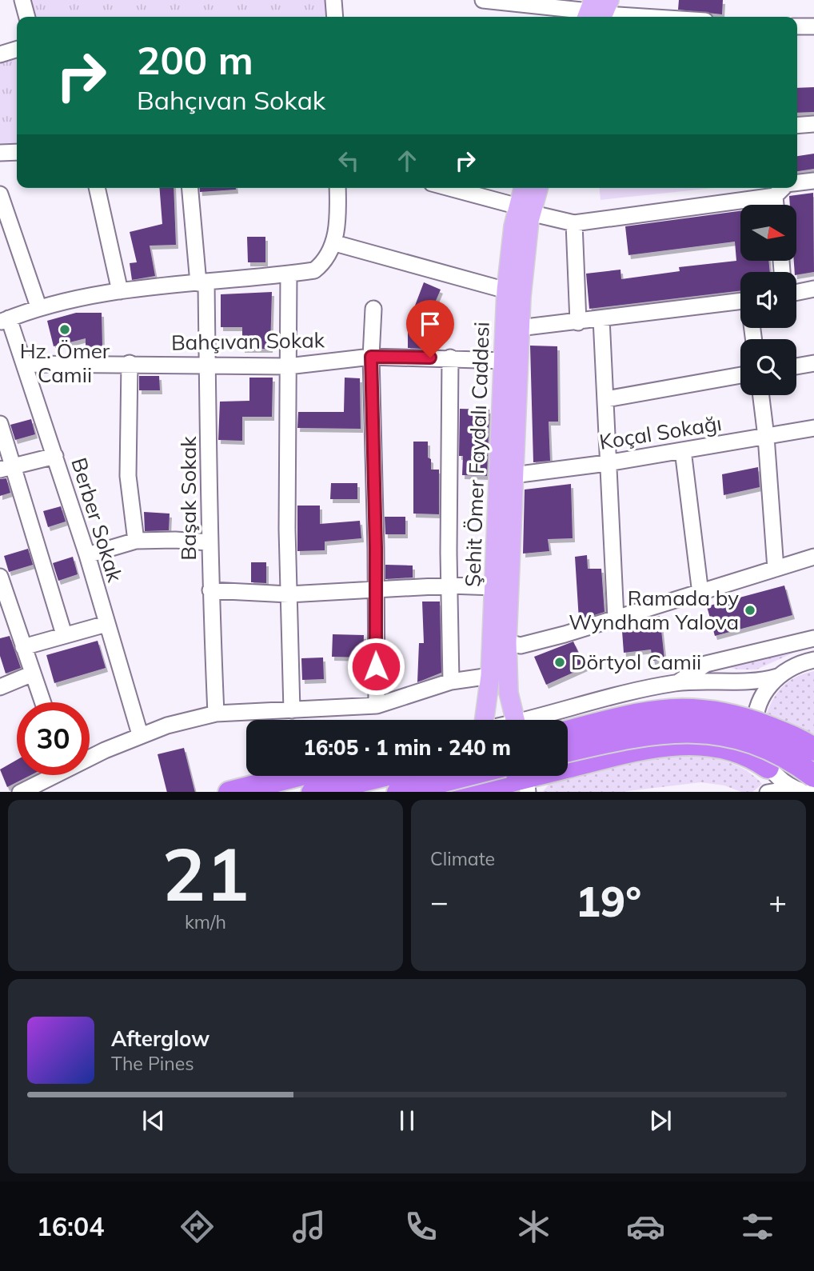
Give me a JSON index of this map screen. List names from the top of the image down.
{
  "streets": {
    "main road": ["Şehit Ömer Faydalı Caddesi"],
    "street": [
      "Bahçıvan Sokak",
      "Koçal Sokağı",
      "Başak Sokak",
      "Berber Sokak"
    ]
  },
  "crossings": [
    ["Bahçıvan Sokak", "Şehit Ömer Faydalı Caddesi"],
    ["Bahçıvan Sokak", "Başak Sokak"],
    ["Bahçıvan Sokak", "Berber Sokak"],
    ["Koçal Sokağı", "Şehit Ömer Faydalı Caddesi"]
  ],
  "places": ["Hz. Ömer Camii", "Ramada by Wyndham Yalova", "Dörtyol Camii"],
  "north": "right",
  "page": {
    "turn": ["200 m", "Bahçıvan Sokak"],
    "limit": "30",
    "trip": "16:05 · 1 min · 240 m",
    "tile": [
      ["21", "km/h"],
      "Climate"
    ],
    "heat": ["−", "19°", "+"],
    "song": ["Afterglow", "The Pines"],
    "tabs": "16:04"
  }
}
